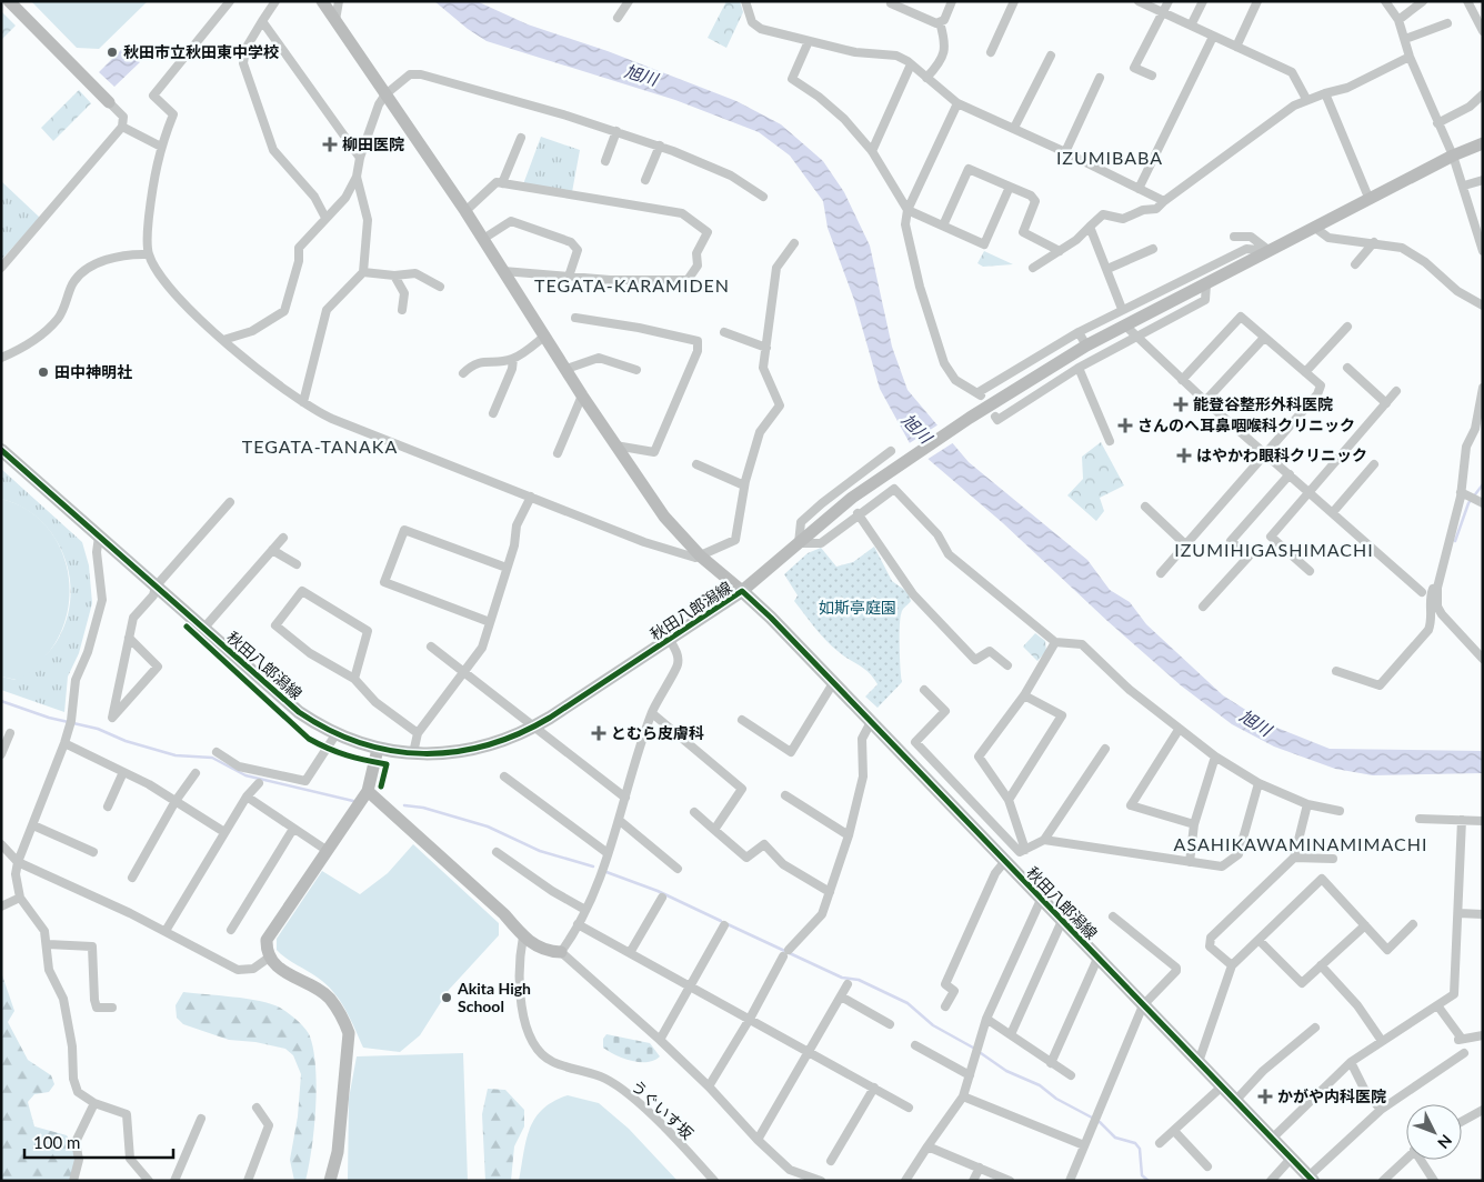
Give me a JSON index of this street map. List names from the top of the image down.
{
  "streets": {
    "main road": ["秋田八郎潟線"],
    "street": ["うぐいす坂"]
  },
  "districts": [
    "IZUMIBABA",
    "TEGATA-KARAMIDEN",
    "TEGATA-TANAKA",
    "IZUMIHIGASHIMACHI",
    "ASAHIKAWAMINAMIMACHI"
  ],
  "water": ["旭川"],
  "parks": ["如斯亭庭園"],
  "places": {
    "other": ["秋田市立秋田東中学校", "田中神明社", "Akita High School"],
    "health": [
      "柳田医院",
      "能登谷整形外科医院",
      "さんのへ耳鼻咽喉科クリニック",
      "はやかわ眼科クリニック",
      "とむら皮膚科",
      "かがや内科医院"
    ]
  },
  "scale_bar": "100 m",
  "north": "bottom right"
}
